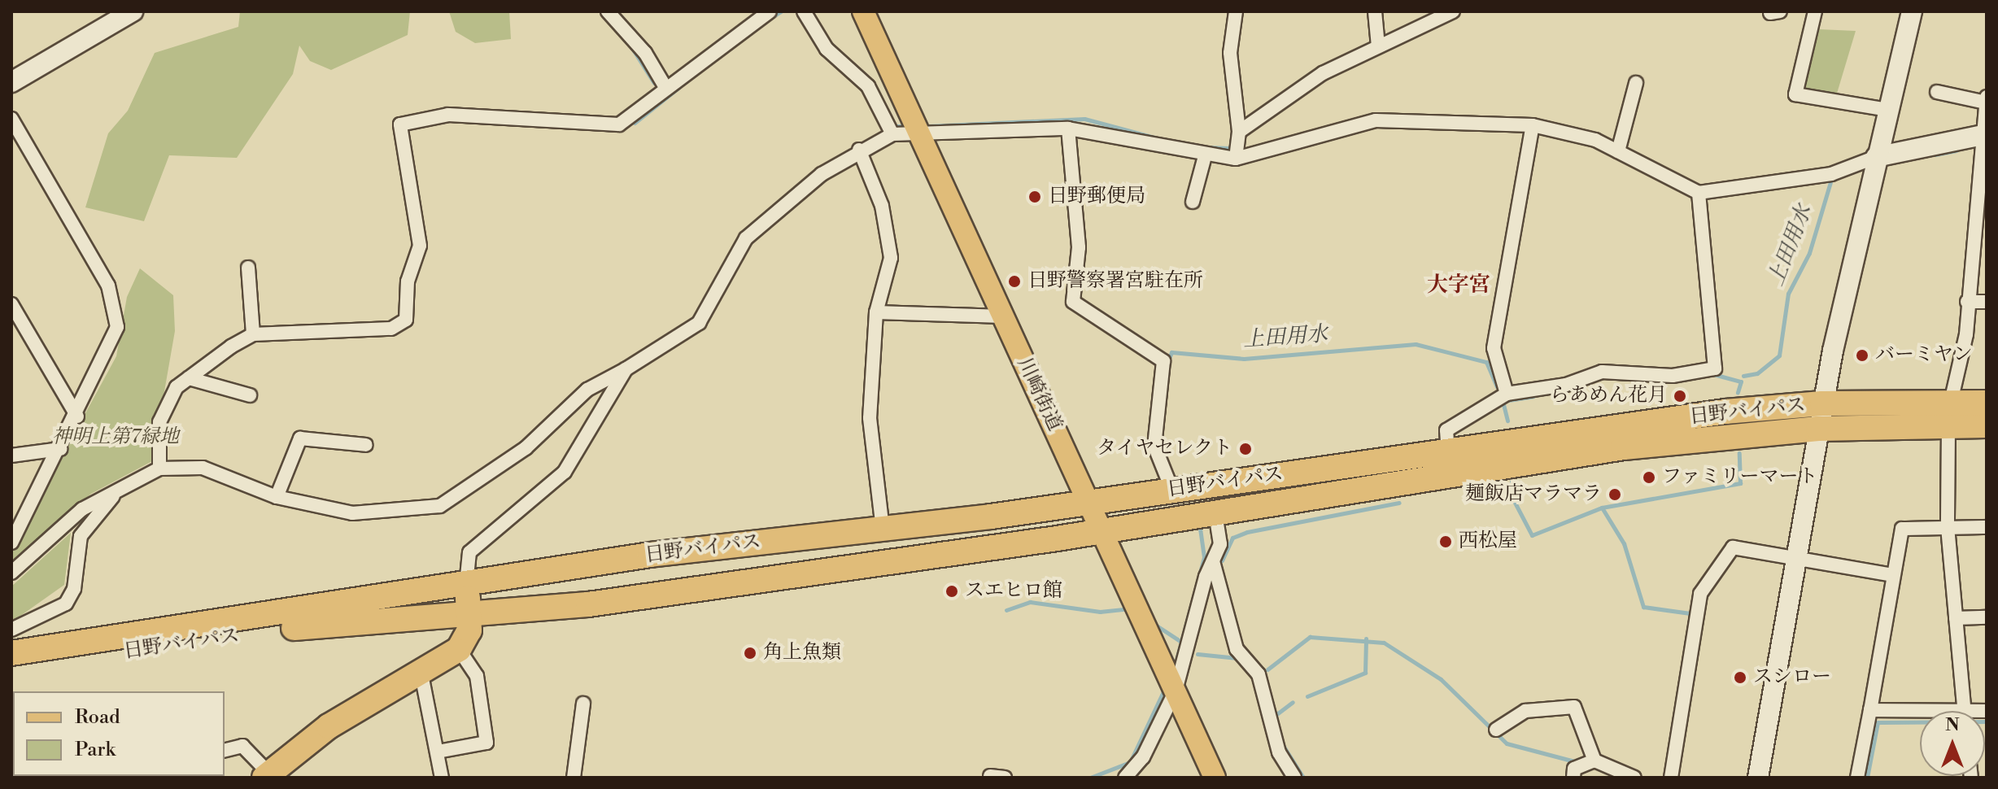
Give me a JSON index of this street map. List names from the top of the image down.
{
  "streets": {
    "highway": ["日野バイパス"],
    "main road": ["川崎街道"]
  },
  "crossings": [
    ["川崎街道", "日野バイパス"]
  ],
  "districts": ["大字宮"],
  "water": ["上田用水"],
  "parks": ["神明上第7緑地"],
  "places": [
    "日野郵便局",
    "日野警察署宮駐在所",
    "バーミヤン",
    "らあめん花月",
    "タイヤセレクト",
    "ファミリーマート",
    "麺飯店マラマラ",
    "西松屋",
    "スエヒロ館",
    "角上魚類",
    "スシロー"
  ],
  "legend": ["Road", "Park"],
  "north": "top"
}
